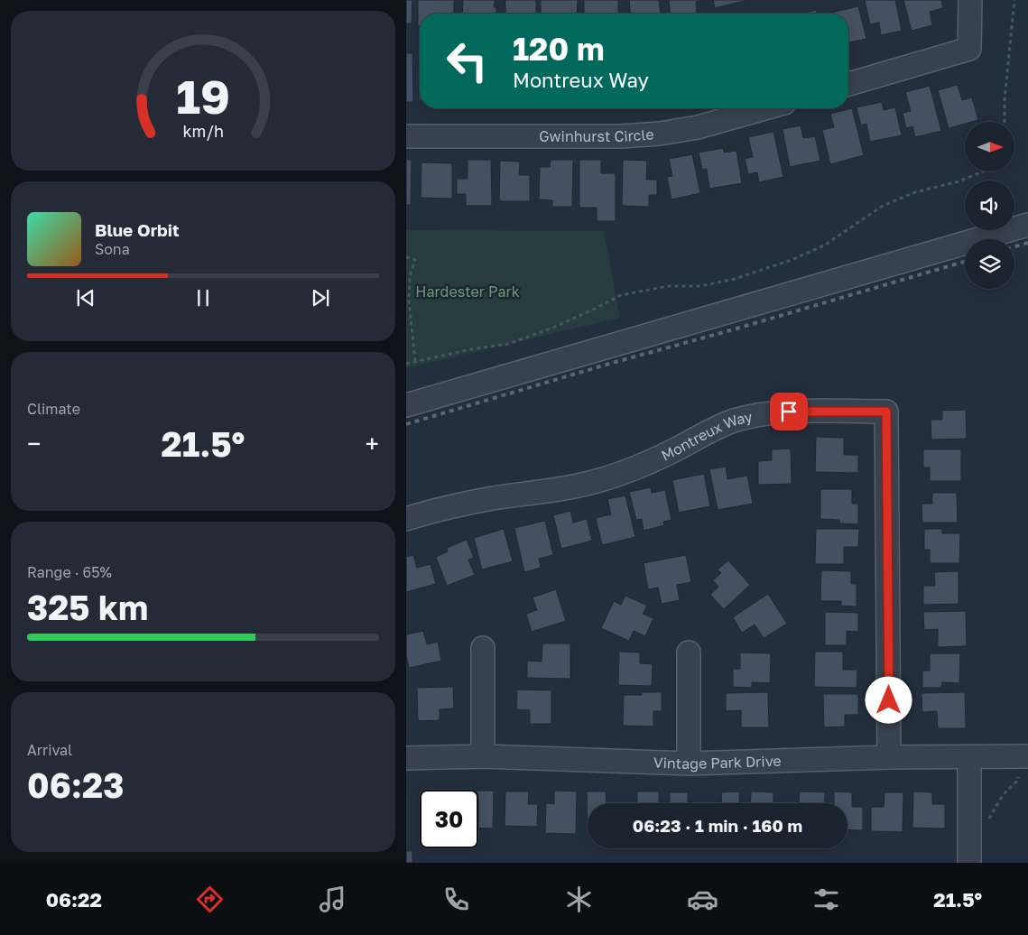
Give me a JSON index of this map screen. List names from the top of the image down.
{
  "streets": {
    "street": ["Gwinhurst Circle", "Montreux Way", "Vintage Park Drive"]
  },
  "crossings": [
    ["Montreux Way", "Vintage Park Drive"]
  ],
  "parks": ["Hardester Park"],
  "north": "right",
  "page": {
    "turn": ["120 m", "Montreux Way"],
    "song": ["Blue Orbit", "Sona"],
    "tile": [
      "Climate",
      ["Range · 65%", "325 km"],
      ["Arrival", "06:23"]
    ],
    "heat": ["−", "21.5°", "+"],
    "limit": "30",
    "trip": "06:23 · 1 min · 160 m",
    "tabs": ["06:22", "21.5°"],
    "gauge": ["19", "km/h"]
  }
}
